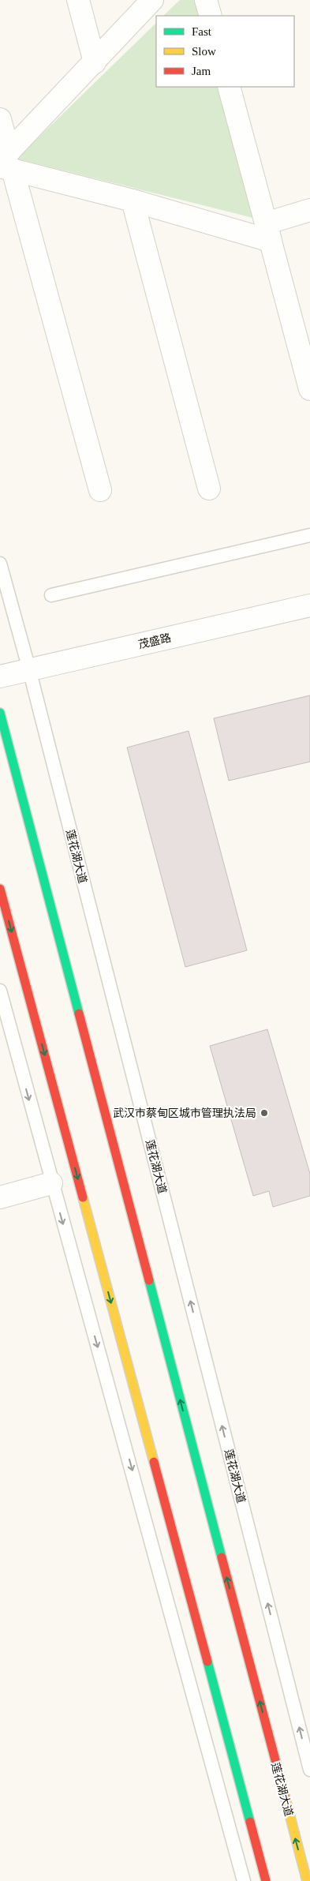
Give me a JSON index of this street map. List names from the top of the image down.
{
  "streets": {
    "street": ["茂盛路", "莲花湖大道"]
  },
  "crossings": [
    ["茂盛路", "莲花湖大道"]
  ],
  "places": ["武汉市蔡甸区城市管理执法局"],
  "legend": ["Fast", "Slow", "Jam"]
}
